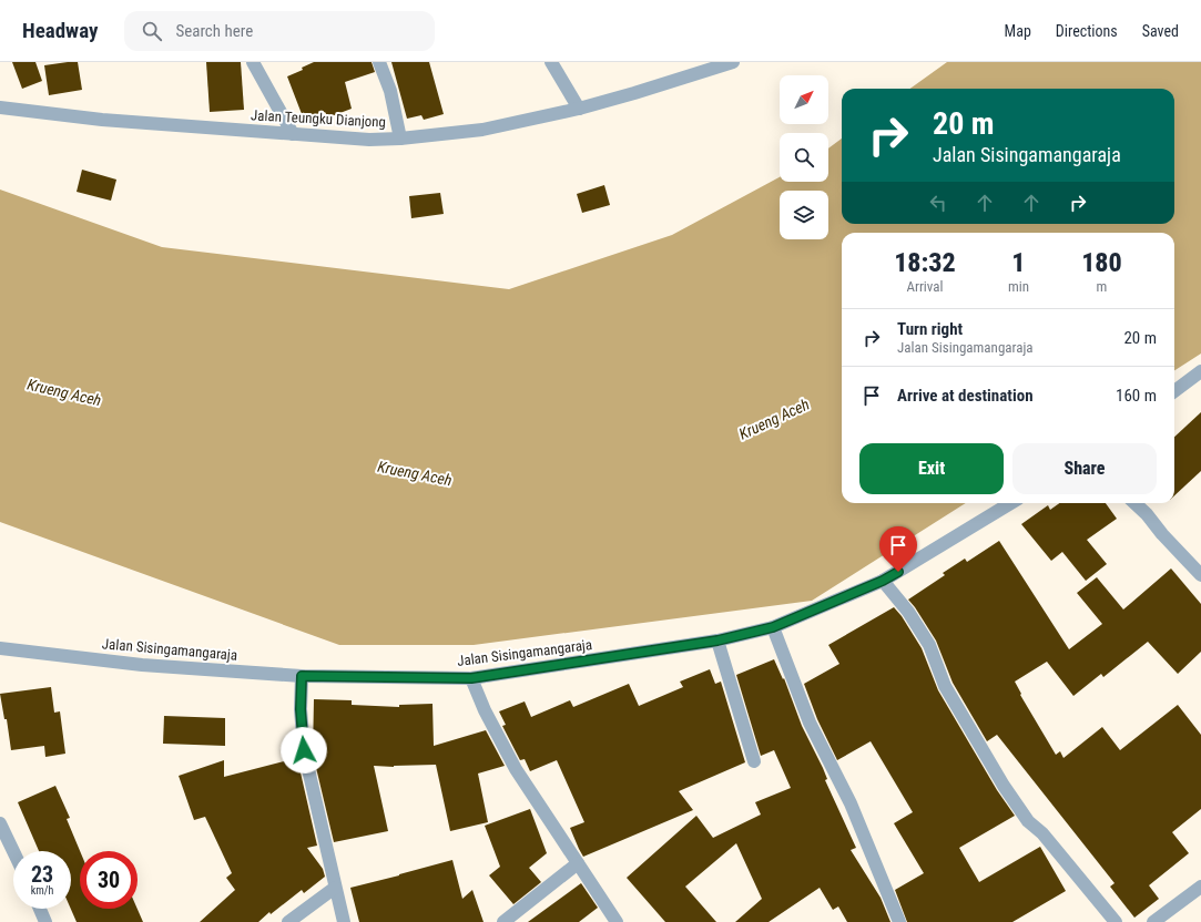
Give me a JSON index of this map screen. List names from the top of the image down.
{
  "streets": {
    "street": ["Jalan Teungku Dianjong", "Jalan Sisingamangaraja"]
  },
  "water": ["Krueng Aceh"],
  "north": "top right",
  "page": {
    "header": "Headway",
    "search": "Search here",
    "nav": ["Map", "Directions", "Saved"],
    "turn": ["20 m", "Jalan Sisingamangaraja"],
    "eta": [
      "18:32",
      "Arrival",
      "1",
      "min",
      "180",
      "m"
    ],
    "list": [
      {
        "name": "Turn right",
        "note": "Jalan Sisingamangaraja",
        "value": "20 m"
      },
      {
        "name": "Arrive at destination",
        "value": "160 m"
      }
    ],
    "buttons": ["Exit", "Share"],
    "speed": "23 km/h",
    "limit": "30"
  }
}
